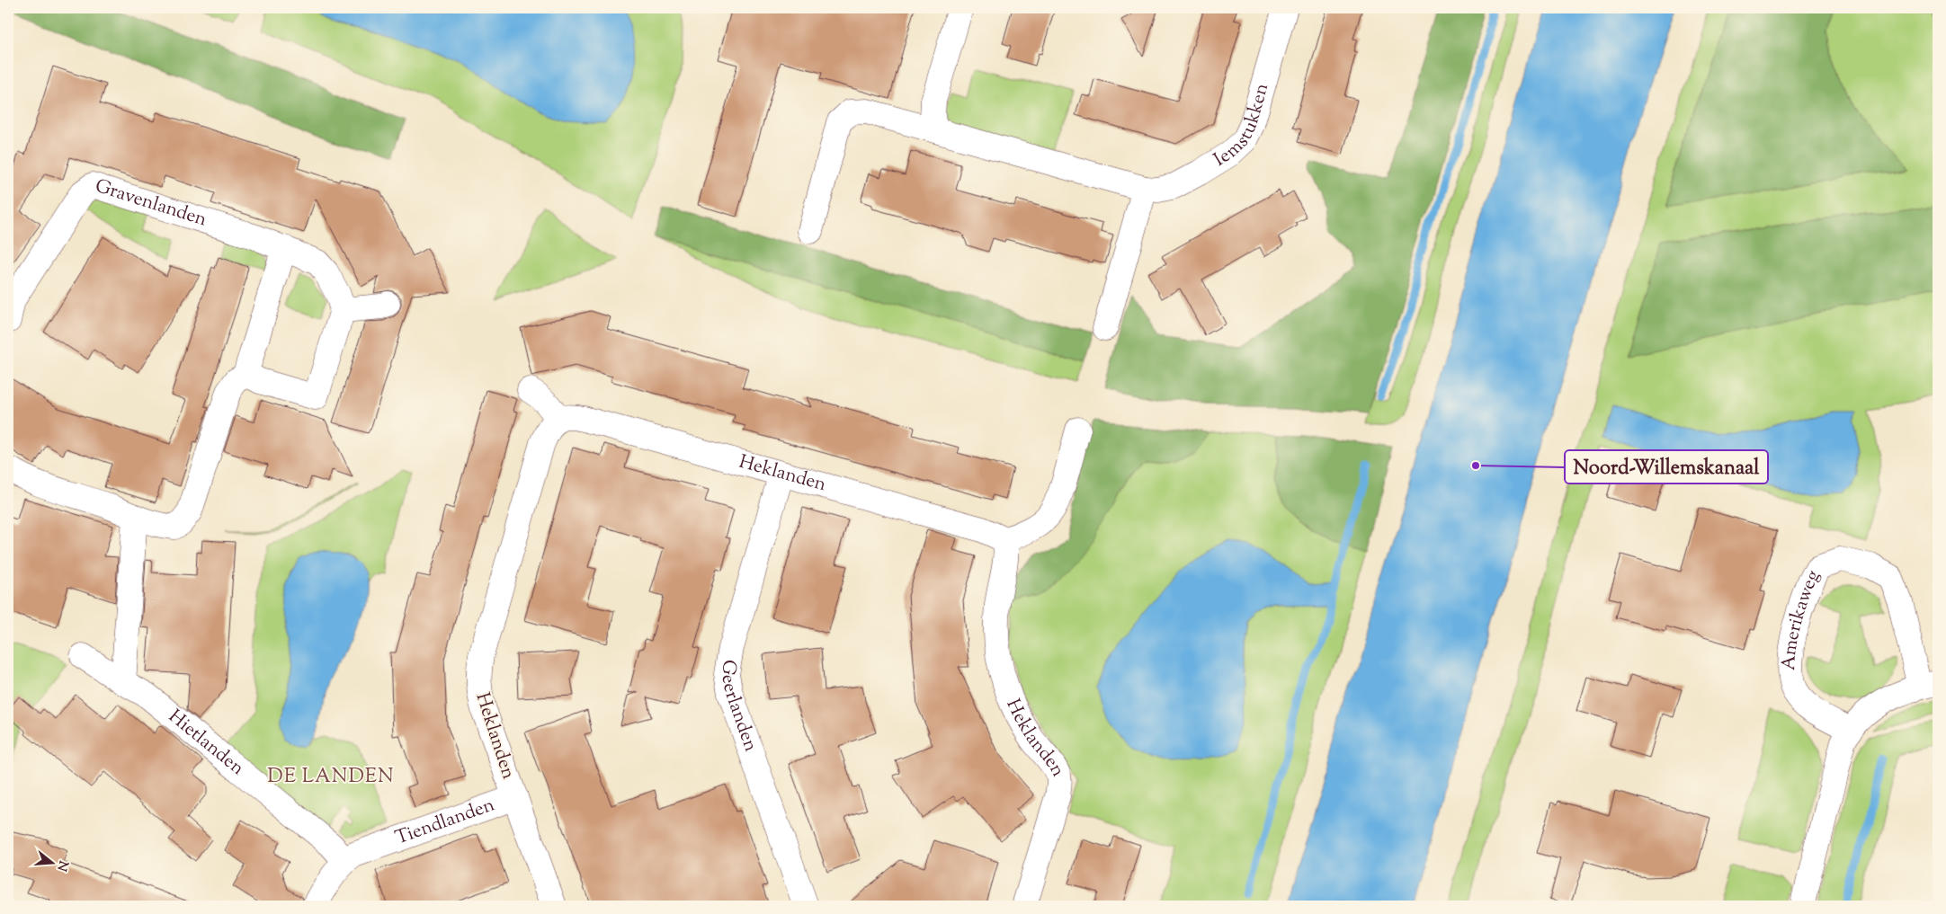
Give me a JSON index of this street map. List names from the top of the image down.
{
  "streets": {
    "street": [
      "Iemstukken",
      "Gravenlanden",
      "Heklanden",
      "Amerikaweg",
      "Geerlanden",
      "Hietlanden",
      "Tiendlanden"
    ]
  },
  "crossings": [
    ["Heklanden", "Geerlanden"],
    ["Heklanden", "Tiendlanden"],
    ["Hietlanden", "Tiendlanden"]
  ],
  "districts": ["DE LANDEN"],
  "places": ["Noord-Willemskanaal"],
  "north": "right"
}
